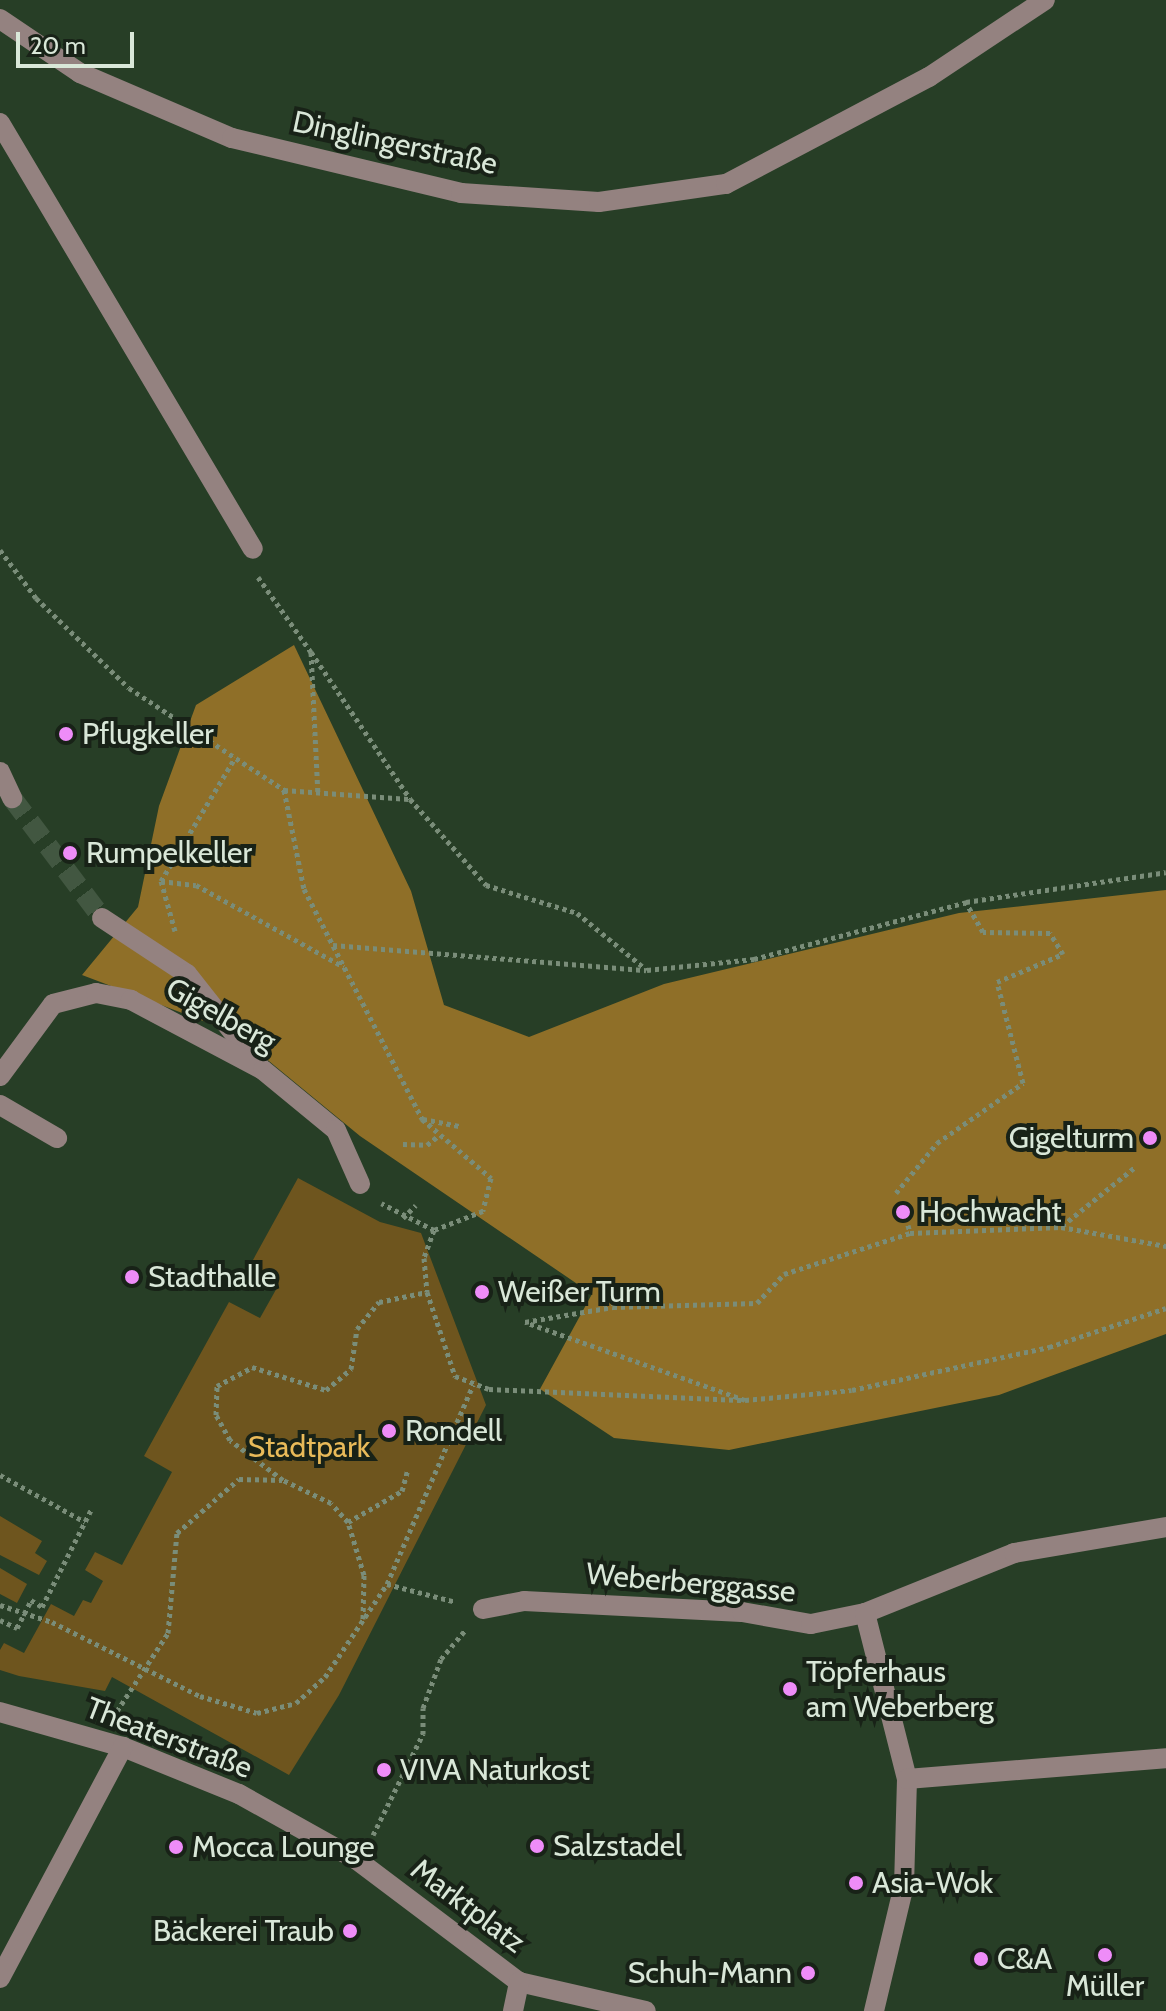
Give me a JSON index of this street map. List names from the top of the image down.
{
  "streets": {
    "street": [
      "Dinglingerstraße",
      "Gigelberg",
      "Weberberggasse",
      "Theaterstraße",
      "Marktplatz"
    ]
  },
  "crossings": [
    ["Theaterstraße", "Marktplatz"]
  ],
  "parks": ["Stadtpark"],
  "places": [
    "Pflugkeller",
    "Rumpelkeller",
    "Gigelturm",
    "Hochwacht",
    "Stadthalle",
    "Weißer Turm",
    "Rondell",
    "Töpferhaus am Weberberg",
    "VIVA Naturkost",
    "Salzstadel",
    "Mocca Lounge",
    "Asia-Wok",
    "Bäckerei Traub",
    "Müller",
    "C&A",
    "Schuh-Mann"
  ],
  "scale_bar": "20 m"
}
